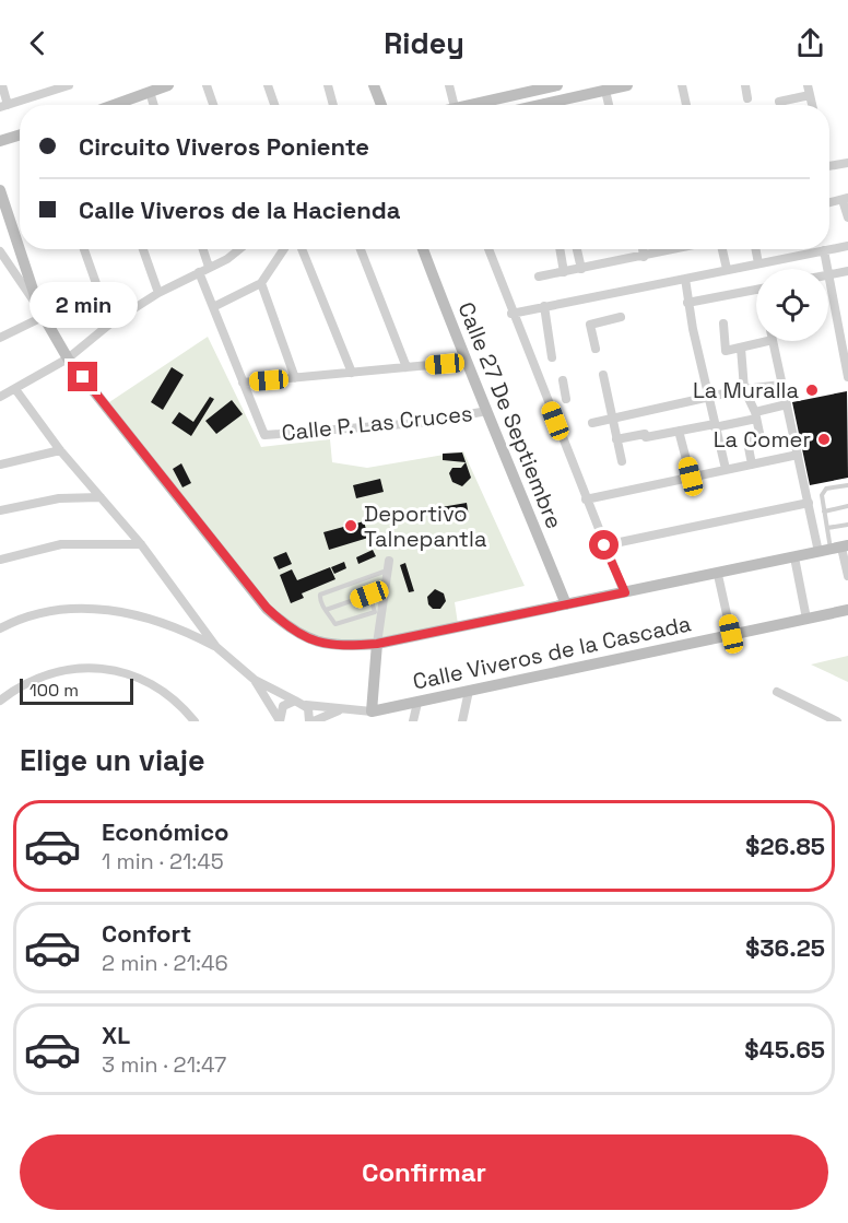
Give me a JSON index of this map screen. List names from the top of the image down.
{
  "streets": {
    "street": ["Calle 27 De Septiembre", "Calle P. Las Cruces", "Calle Viveros de la Cascada"]
  },
  "crossings": [
    ["Calle 27 De Septiembre", "Calle P. Las Cruces"]
  ],
  "places": ["La Muralla", "La Comer", "Deportivo Talnepantla"],
  "scale_bar": "100 m",
  "page": {
    "header": "Ridey",
    "banner": ["Circuito Viveros Poniente", "Calle Viveros de la Hacienda"],
    "bubble": "2 min",
    "scale": "100 m",
    "heading": "Elige un viaje",
    "list": [
      {
        "name": "Económico",
        "note": "1 min · 21:45",
        "value": "$26.85"
      },
      {
        "name": "Confort",
        "note": "2 min · 21:46",
        "value": "$36.25"
      },
      {
        "name": "XL",
        "note": "3 min · 21:47",
        "value": "$45.65"
      }
    ],
    "buttons": "Confirmar"
  }
}
